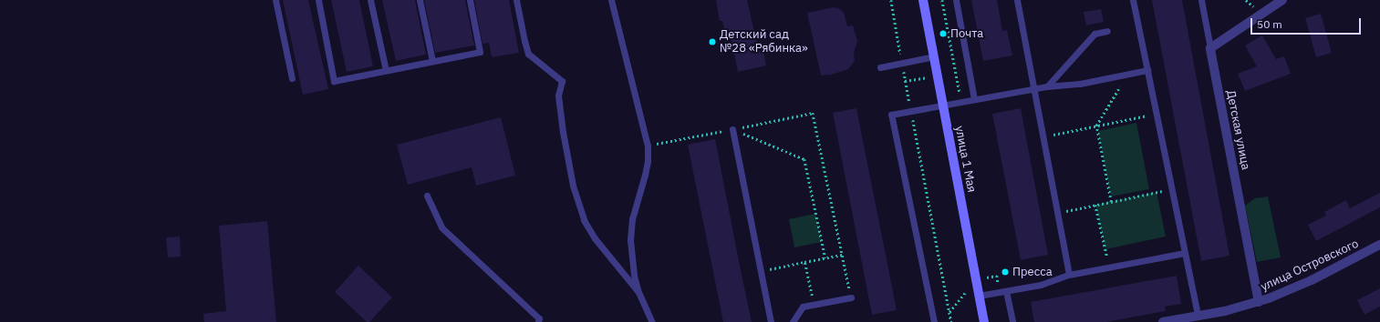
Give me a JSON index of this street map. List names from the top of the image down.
{
  "streets": {
    "street": ["Детская улица", "улица 1 Мая", "улица Островского"]
  },
  "crossings": [
    ["Детская улица", "улица Островского"]
  ],
  "places": ["Почта", "Детский сад №28 «Рябинка»", "Пресса"],
  "scale_bar": "50 m"
}
